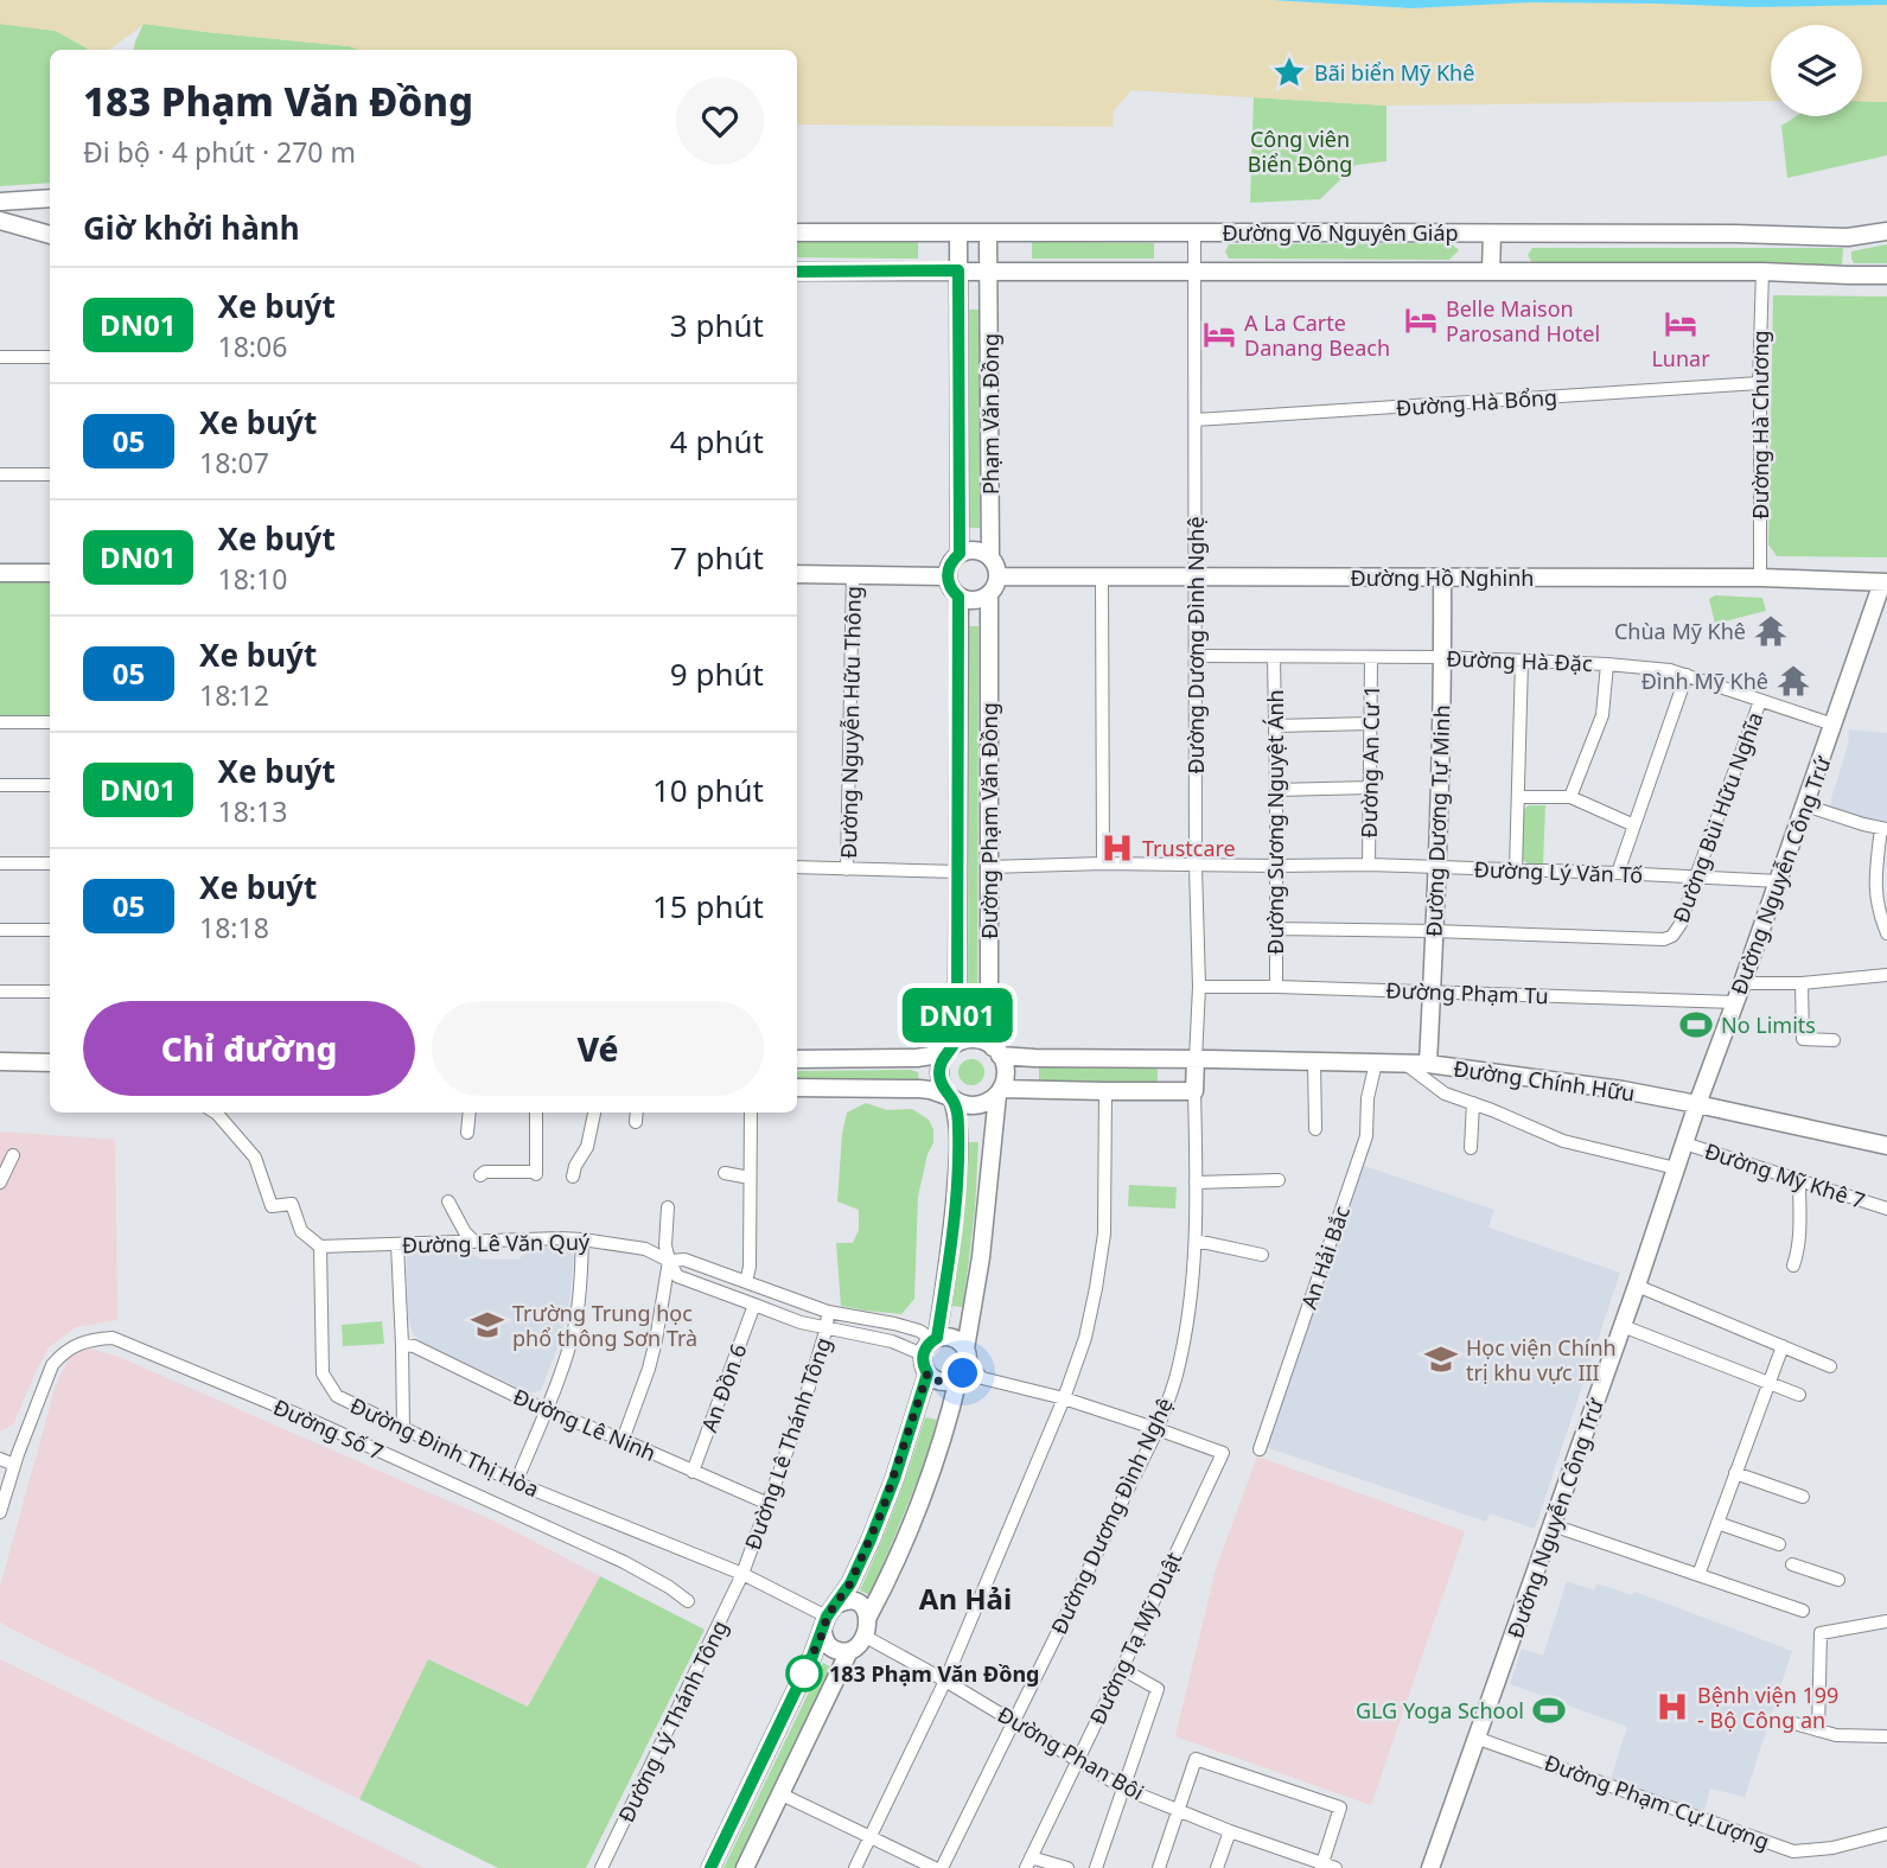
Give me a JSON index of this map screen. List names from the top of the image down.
{
  "streets": {
    "main road": [
      "Đường Võ Nguyên Giáp",
      "Phạm Văn Đồng",
      "Đường Hồ Nghinh",
      "Đường Phạm Văn Đồng",
      "Đường Dương Tự Minh",
      "Đường Nguyễn Công Trứ",
      "Đường Chính Hữu"
    ],
    "street": [
      "Đường Hà Bổng",
      "Đường Hà Chương",
      "Đường Dương Đình Nghệ",
      "Đường Hà Đặc",
      "Đường Nguyễn Hữu Thông",
      "Đường An Cư 1",
      "Đường Bùi Hữu Nghĩa",
      "Đường Sương Nguyệt Ánh",
      "Đường Lý Văn Tố",
      "Đường Phạm Tu",
      "Đường Mỹ Khê 7",
      "Đường Lê Văn Quý",
      "An Hải Bắc",
      "An Đồn 6",
      "Đường Lê Ninh",
      "Đường Số 7",
      "Đường Lê Thánh Tông",
      "Đường Đinh Thị Hòa",
      "Đường Tạ Mỹ Duật",
      "Đường Lý Thánh Tông",
      "Đường Phan Bôi",
      "Đường Phạm Cự Lượng"
    ]
  },
  "crossings": [
    ["Đường Võ Nguyên Giáp", "Phạm Văn Đồng"],
    ["Đường Võ Nguyên Giáp", "Đường Hà Chương"],
    ["Đường Võ Nguyên Giáp", "Đường Dương Đình Nghệ"],
    ["Đường Hà Bổng", "Đường Hà Chương"],
    ["Đường Hà Bổng", "Đường Dương Đình Nghệ"],
    ["Phạm Văn Đồng", "Đường Hồ Nghinh"],
    ["Phạm Văn Đồng", "Đường Phạm Văn Đồng"],
    ["Đường Hà Chương", "Đường Hồ Nghinh"],
    ["Đường Hồ Nghinh", "Đường Dương Đình Nghệ"],
    ["Đường Hồ Nghinh", "Đường Phạm Văn Đồng"],
    ["Đường Hồ Nghinh", "Đường Dương Tự Minh"],
    ["Đường Hồ Nghinh", "Đường Nguyễn Công Trứ"],
    ["Đường Dương Đình Nghệ", "Đường Hà Đặc"],
    ["Đường Dương Đình Nghệ", "Đường Lý Văn Tố"],
    ["Đường Dương Đình Nghệ", "Đường Phạm Tu"],
    ["Đường Dương Đình Nghệ", "Đường Chính Hữu"],
    ["Đường Dương Đình Nghệ", "Đường Tạ Mỹ Duật"],
    ["Đường Dương Đình Nghệ", "Đường Phan Bôi"],
    ["Đường Hà Đặc", "Đường An Cư 1"],
    ["Đường Hà Đặc", "Đường Bùi Hữu Nghĩa"],
    ["Đường Hà Đặc", "Đường Dương Tự Minh"],
    ["Đường Hà Đặc", "Đường Sương Nguyệt Ánh"],
    ["Đường Hà Đặc", "Đường Nguyễn Công Trứ"],
    ["Đường An Cư 1", "Đường Lý Văn Tố"],
    ["Đường Bùi Hữu Nghĩa", "Đường Dương Tự Minh"],
    ["Đường Bùi Hữu Nghĩa", "Đường Sương Nguyệt Ánh"],
    ["Đường Bùi Hữu Nghĩa", "Đường Lý Văn Tố"],
    ["Đường Phạm Văn Đồng", "Đường Lý Văn Tố"],
    ["Đường Phạm Văn Đồng", "Đường Chính Hữu"],
    ["Đường Dương Tự Minh", "Đường Lý Văn Tố"],
    ["Đường Dương Tự Minh", "Đường Phạm Tu"],
    ["Đường Dương Tự Minh", "Đường Chính Hữu"],
    ["Đường Sương Nguyệt Ánh", "Đường Lý Văn Tố"],
    ["Đường Sương Nguyệt Ánh", "Đường Phạm Tu"],
    ["Đường Lý Văn Tố", "Đường Nguyễn Công Trứ"],
    ["Đường Nguyễn Công Trứ", "Đường Phạm Tu"],
    ["Đường Nguyễn Công Trứ", "Đường Chính Hữu"],
    ["Đường Nguyễn Công Trứ", "Đường Mỹ Khê 7"],
    ["Đường Nguyễn Công Trứ", "Đường Phạm Cự Lượng"],
    ["Đường Chính Hữu", "An Hải Bắc"],
    ["Đường Lê Văn Quý", "An Đồn 6"],
    ["Đường Lê Văn Quý", "Đường Lê Thánh Tông"],
    ["Đường Lê Văn Quý", "Đường Đinh Thị Hòa"],
    ["An Đồn 6", "Đường Lê Ninh"],
    ["Đường Lê Ninh", "Đường Lê Thánh Tông"],
    ["Đường Lê Thánh Tông", "Đường Đinh Thị Hòa"],
    ["Đường Lê Thánh Tông", "Đường Lý Thánh Tông"],
    ["Đường Đinh Thị Hòa", "Đường Lý Thánh Tông"],
    ["Đường Đinh Thị Hòa", "Đường Phan Bôi"],
    ["Đường Tạ Mỹ Duật", "Đường Phan Bôi"]
  ],
  "districts": ["An Hải"],
  "parks": ["Công viên Biển Đông"],
  "places": {
    "place": ["Bãi biển Mỹ Khê"],
    "hotel": ["Belle Maison Parosand Hotel", "Lunar", "A La Carte Danang Beach"],
    "temple": ["Chùa Mỹ Khê", "Đình Mỹ Khê"],
    "hospital": ["Trustcare", "Bệnh viện 199 - Bộ Công an"],
    "sports": ["No Limits", "GLG Yoga School"],
    "school or university": ["Trường Trung học phổ thông Sơn Trà", "Học viện Chính trị khu vực III"],
    "other": ["183 Phạm Văn Đồng"]
  },
  "lines": ["bus line DN01"],
  "page": {
    "on_map": "DN01",
    "heading": [
      ["183 Phạm Văn Đồng", "Đi bộ · 4 phút · 270 m"],
      "Giờ khởi hành"
    ],
    "list": [
      {
        "mark": "DN01",
        "name": "Xe buýt",
        "note": "18:06",
        "value": "3 phút"
      },
      {
        "mark": "05",
        "name": "Xe buýt",
        "note": "18:07",
        "value": "4 phút"
      },
      {
        "mark": "DN01",
        "name": "Xe buýt",
        "note": "18:10",
        "value": "7 phút"
      },
      {
        "mark": "05",
        "name": "Xe buýt",
        "note": "18:12",
        "value": "9 phút"
      },
      {
        "mark": "DN01",
        "name": "Xe buýt",
        "note": "18:13",
        "value": "10 phút"
      },
      {
        "mark": "05",
        "name": "Xe buýt",
        "note": "18:18",
        "value": "15 phút"
      }
    ],
    "buttons": ["Chỉ đường", "Vé"]
  }
}
